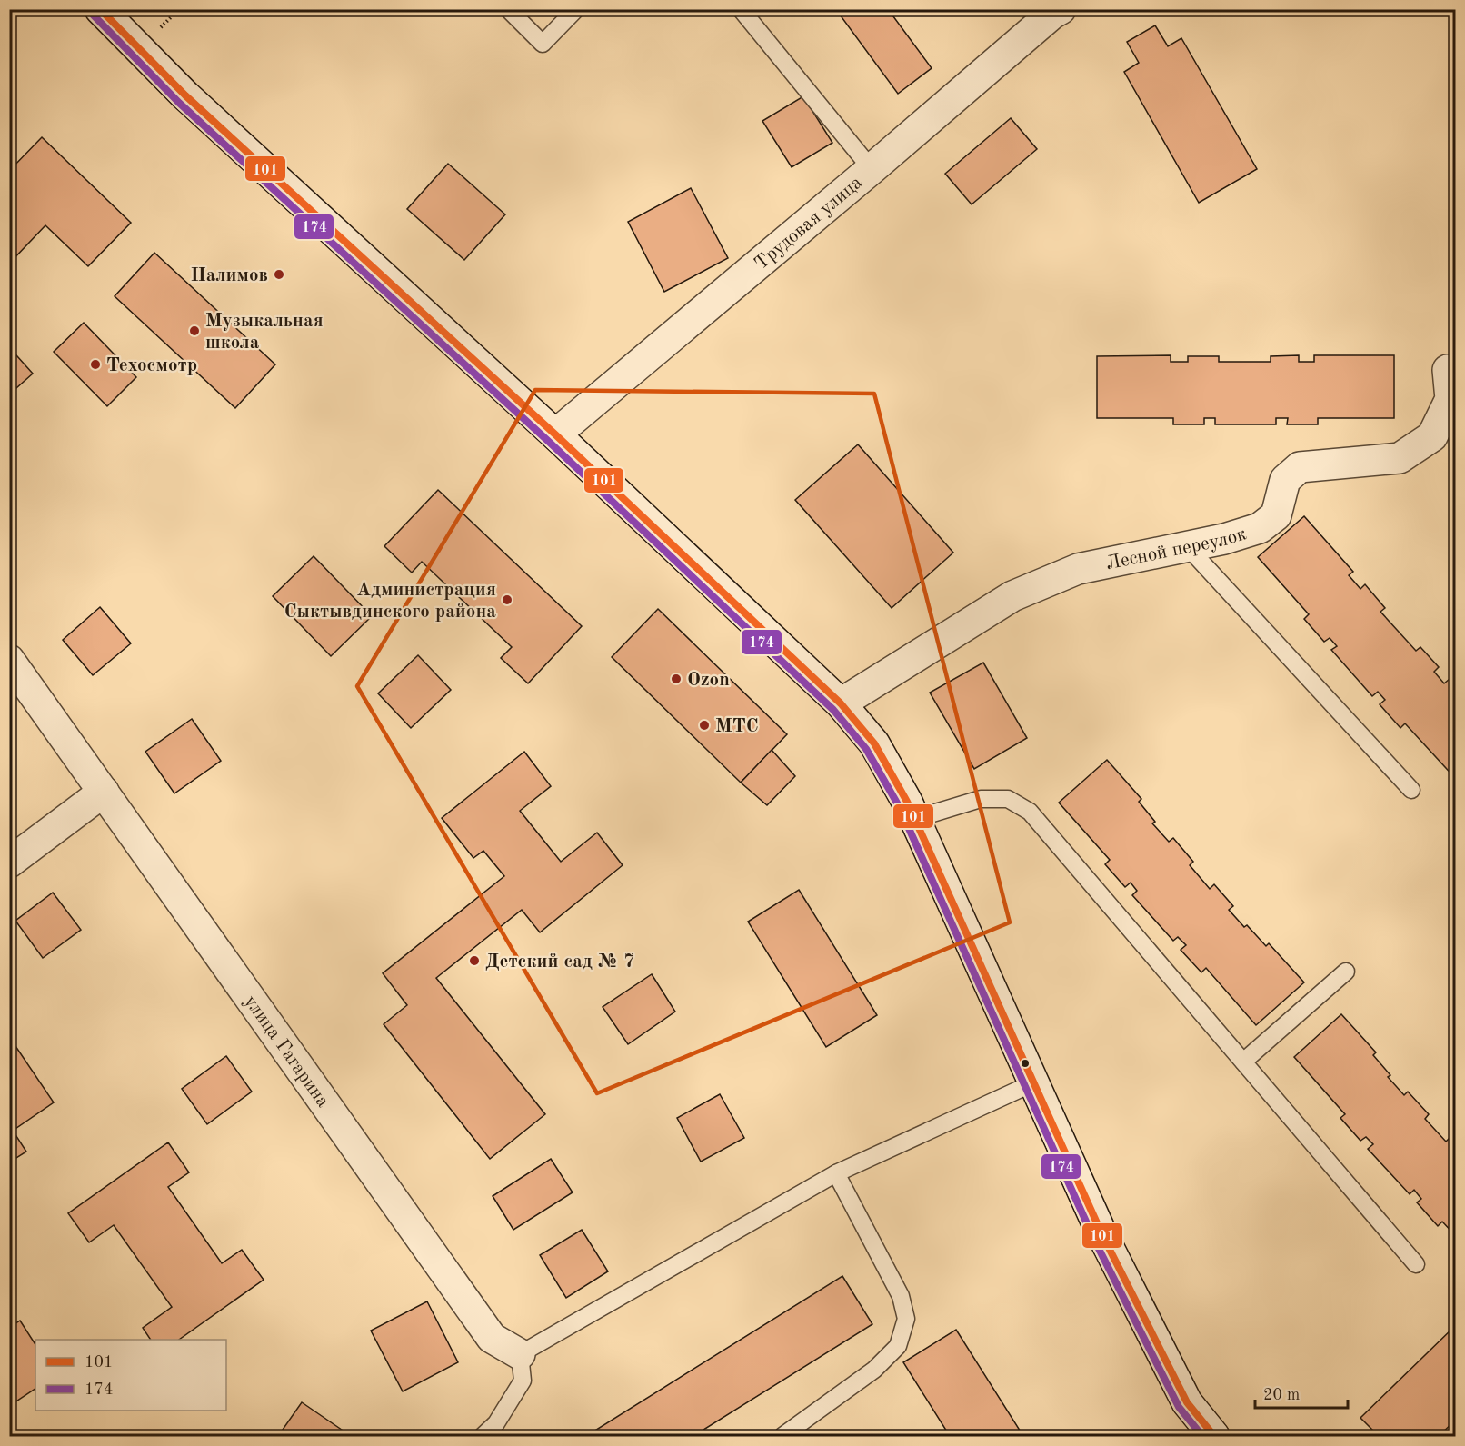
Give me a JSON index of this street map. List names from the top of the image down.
{
  "streets": {
    "street": ["Трудовая улица", "Лесной переулок", "улица Гагарина"]
  },
  "places": [
    "Налимов",
    "Музыкальная школа",
    "Техосмотр",
    "Администрация Сыктывдинского района",
    "Ozon",
    "МТС",
    "Детский сад № 7"
  ],
  "lines": ["transit line 101", "transit line 174"],
  "legend": ["101", "174"],
  "scale_bar": "20 m"
}
